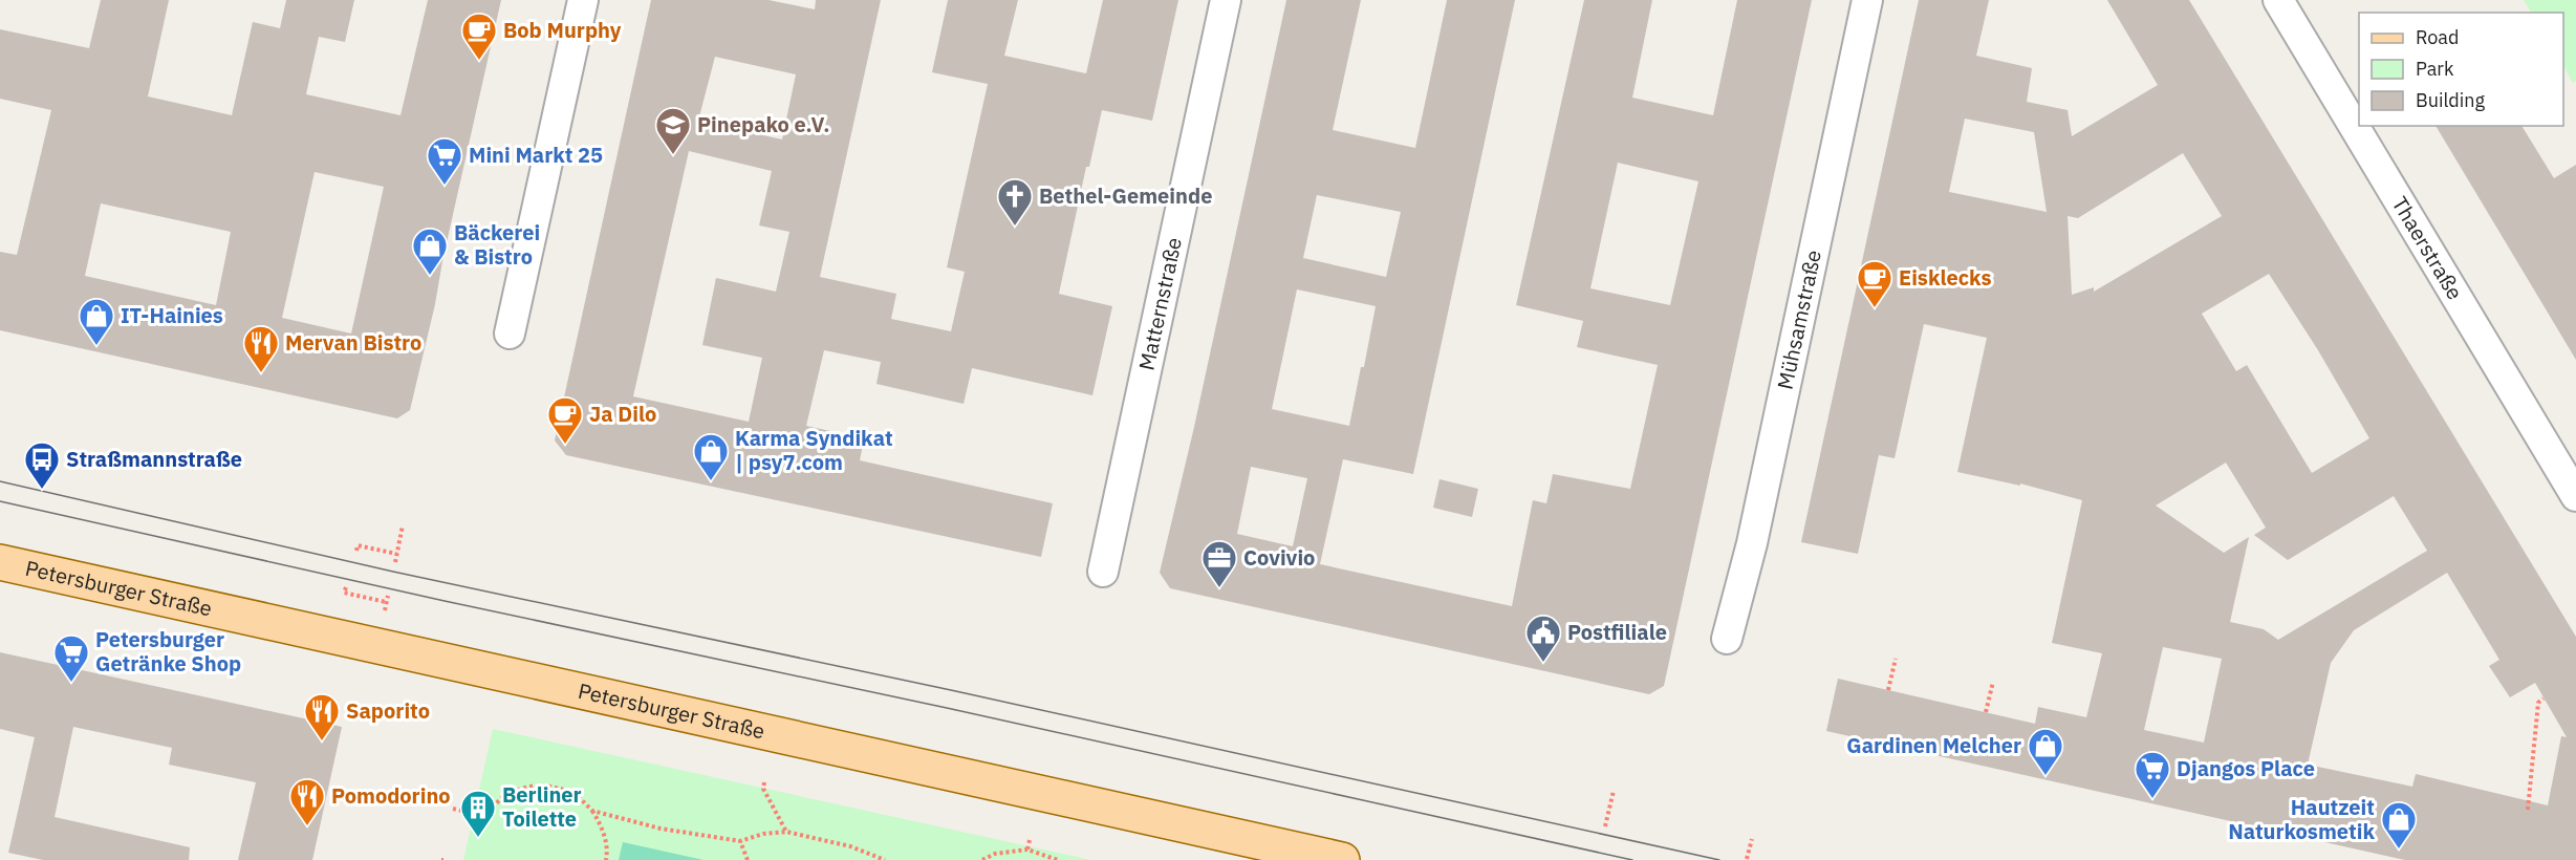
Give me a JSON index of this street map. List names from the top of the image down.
{
  "streets": {
    "main road": ["Petersburger Straße"],
    "street": ["Thaerstraße", "Matternstraße", "Mühsamstraße"]
  },
  "places": {
    "cafe": ["Bob Murphy", "Eisklecks", "Ja Dilo"],
    "school or university": ["Pinepako e.V."],
    "supermarket": ["Mini Markt 25", "Petersburger Getränke Shop", "Djangos Place"],
    "church": ["Bethel-Gemeinde"],
    "shop": [
      "Bäckerei & Bistro",
      "IT-Hainies",
      "Karma Syndikat | psy7.com",
      "Gardinen Melcher",
      "Hautzeit Naturkosmetik"
    ],
    "restaurant": ["Mervan Bistro", "Saporito", "Pomodorino"],
    "bus stop": ["Straßmannstraße"],
    "office": ["Covivio"],
    "public building": ["Postfiliale"],
    "building": ["Berliner Toilette"]
  },
  "legend": ["Road", "Park", "Building"]
}
